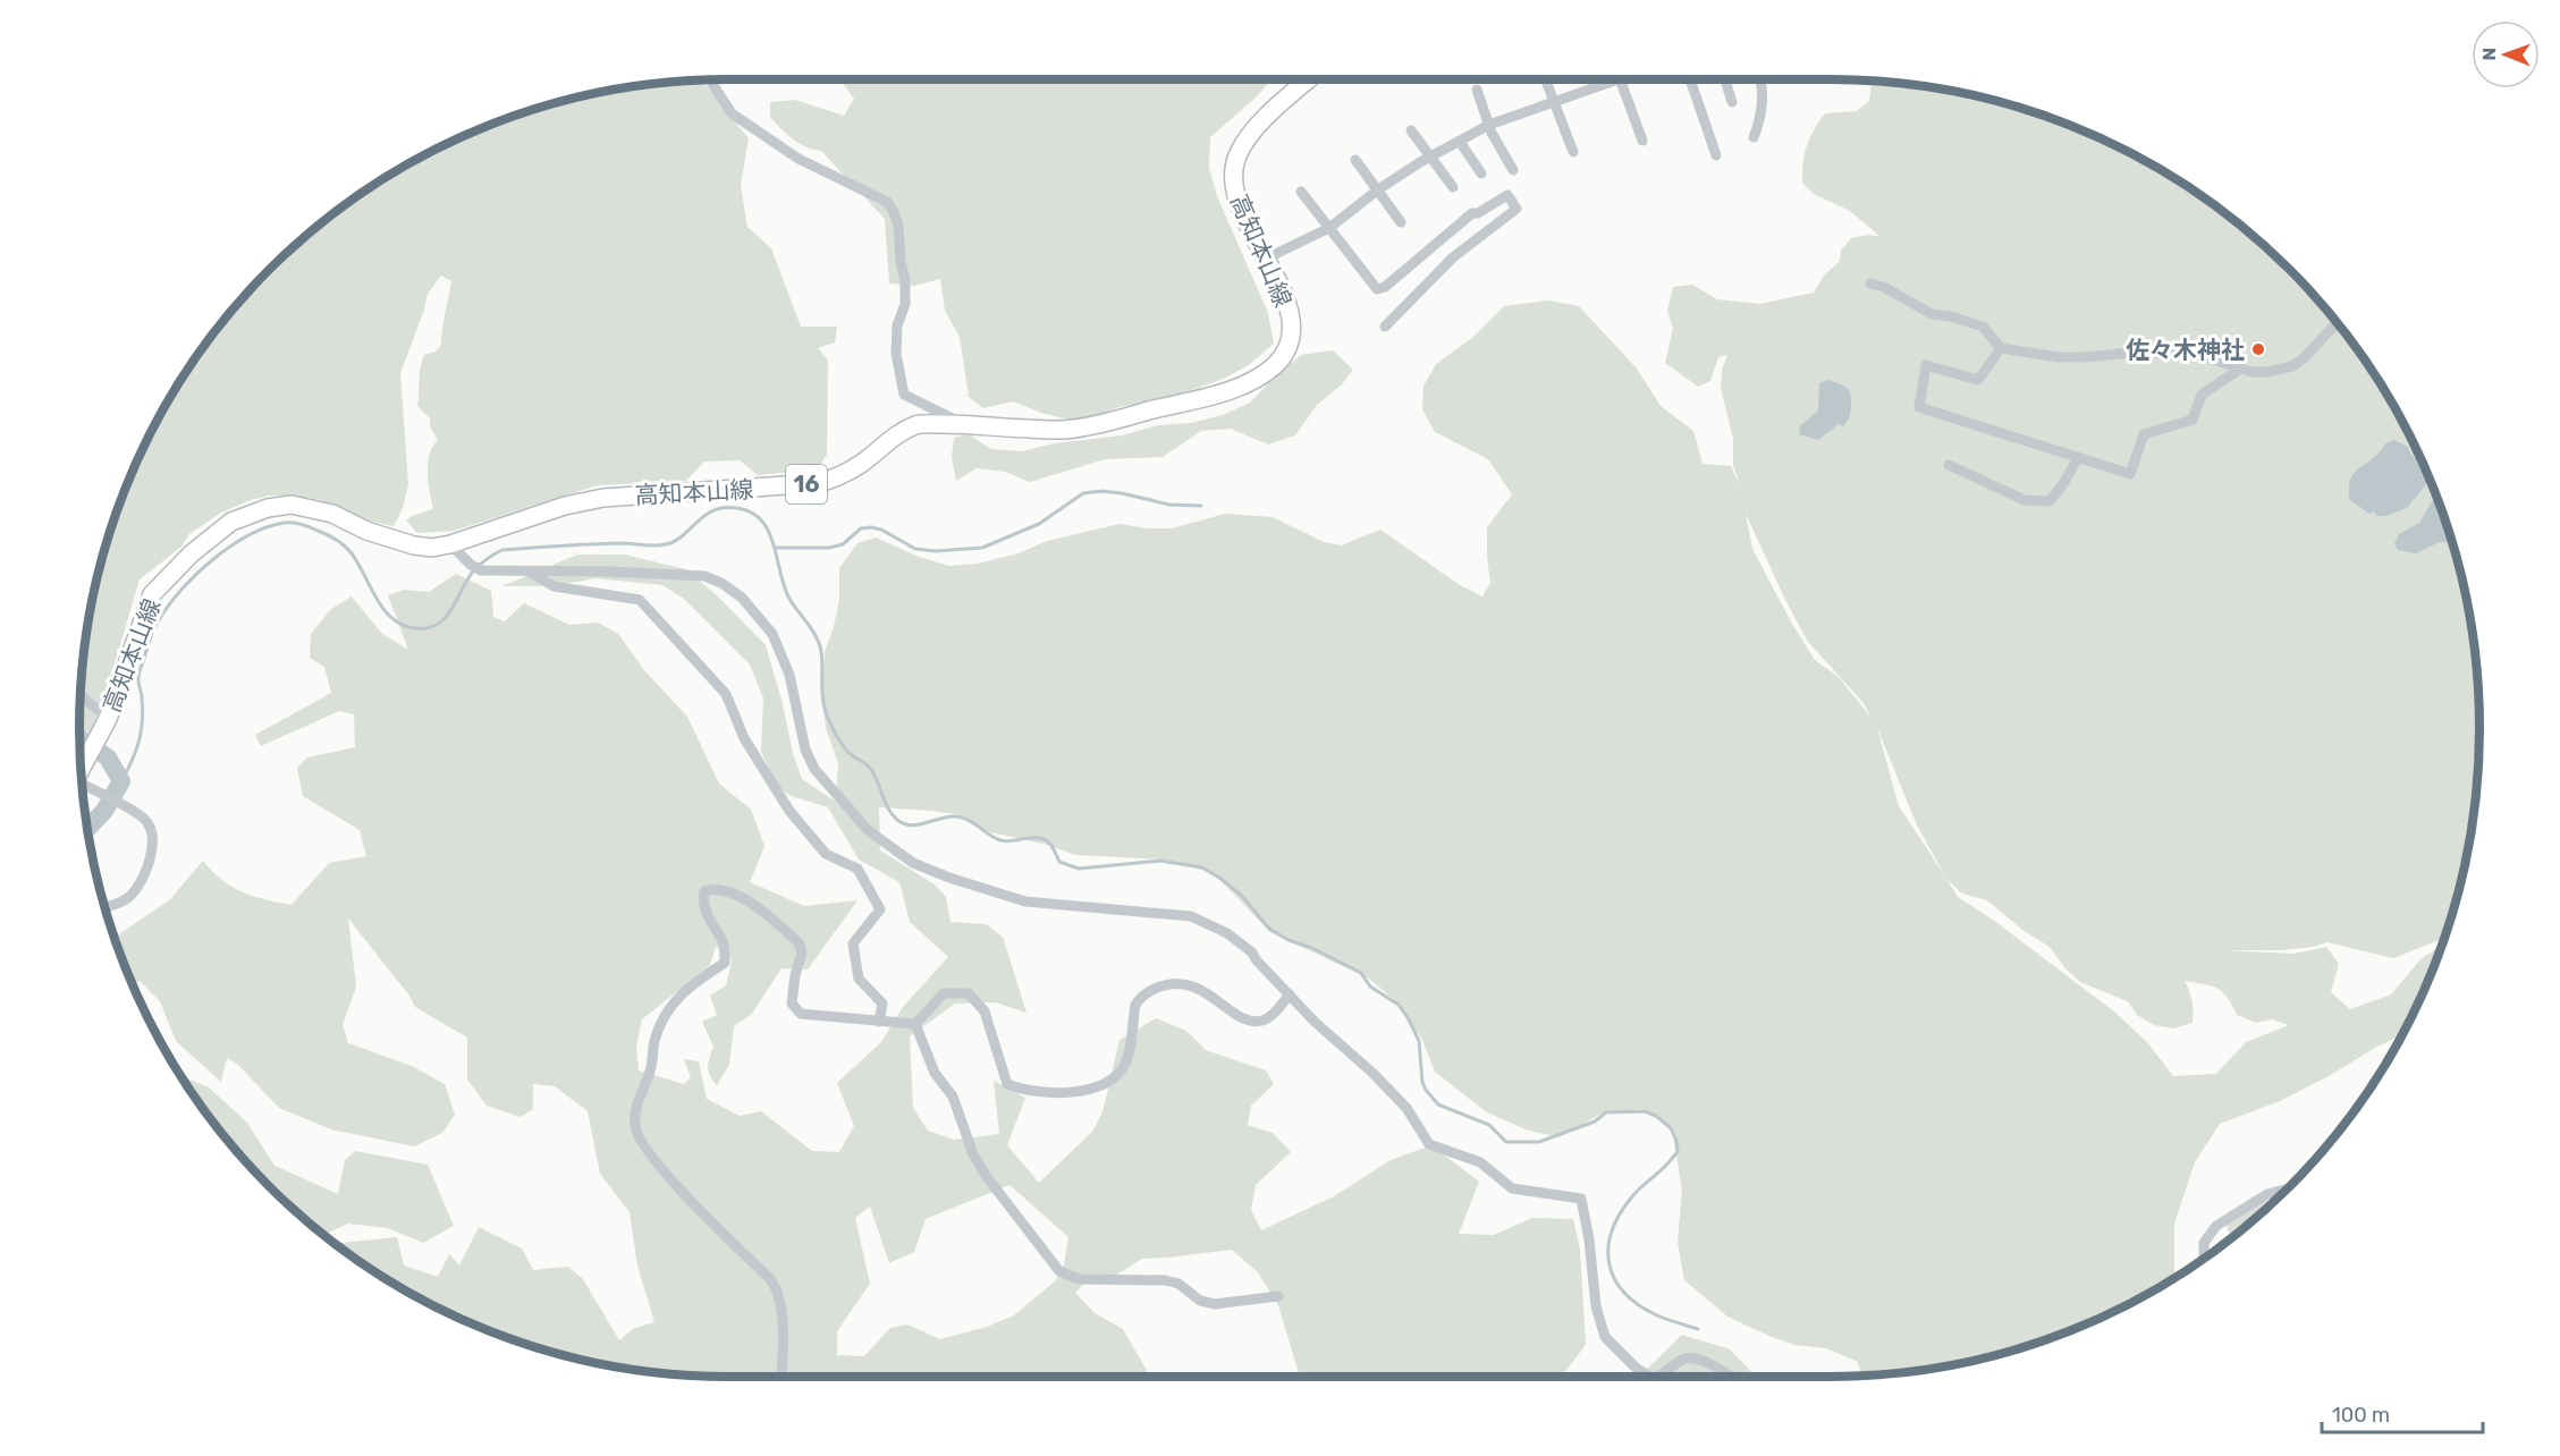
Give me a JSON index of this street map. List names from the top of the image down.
{
  "streets": {
    "main road": ["高知本山線", "16"]
  },
  "places": ["佐々木神社"],
  "scale_bar": "100 m",
  "north": "left"
}
